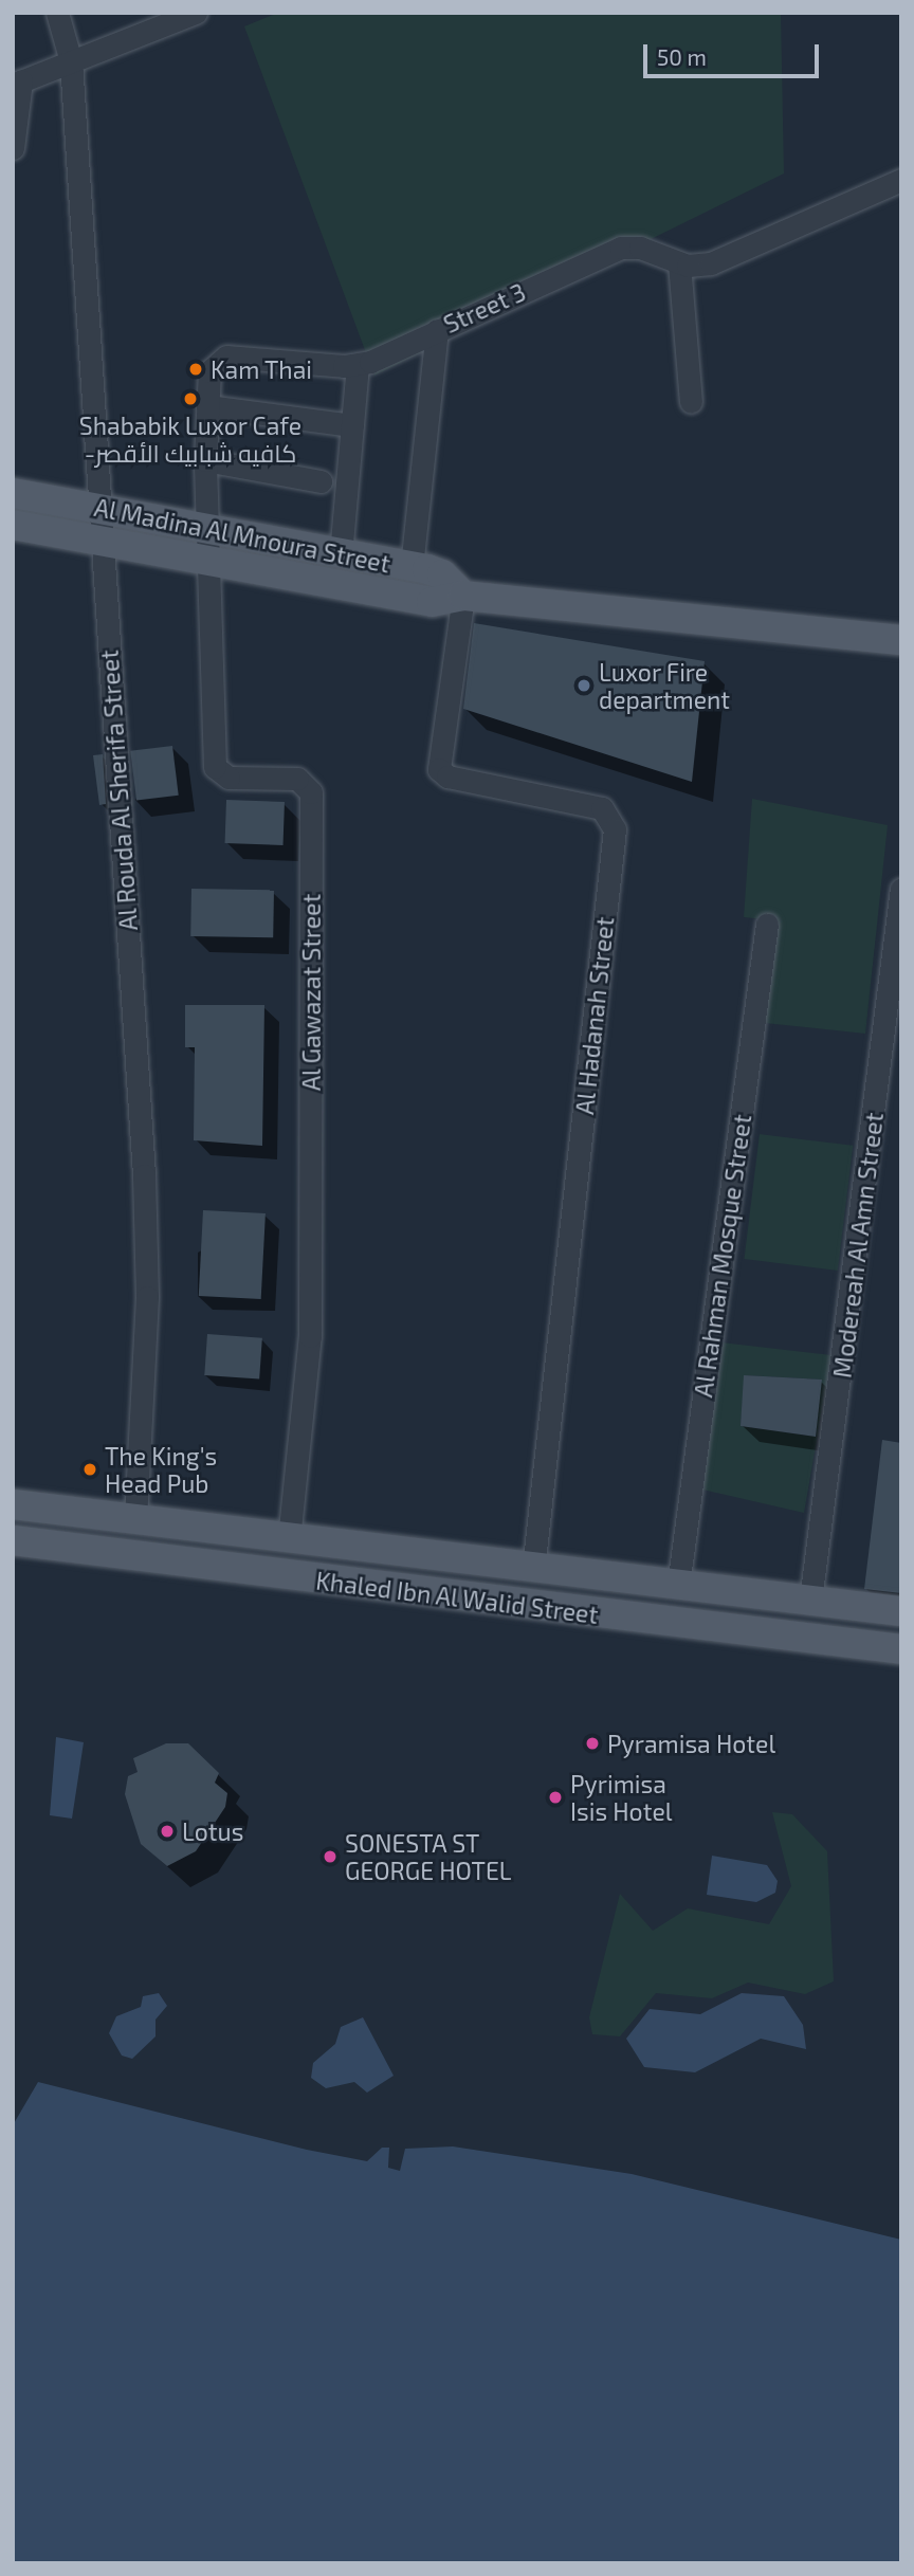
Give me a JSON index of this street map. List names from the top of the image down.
{
  "streets": {
    "main road": ["Al Madina Al Mnoura Street", "Khaled Ibn Al Walid Street"],
    "street": [
      "Street 3",
      "Al Rouda Al Sherifa Street",
      "Al Gawazat Street",
      "Al Hadanah Street",
      "Modereah Al Amn Street",
      "Al Rahman Mosque Street"
    ]
  },
  "crossings": [
    ["Street 3", "Al Madina Al Mnoura Street"],
    ["Street 3", "Al Gawazat Street"],
    ["Al Madina Al Mnoura Street", "Al Rouda Al Sherifa Street"],
    ["Al Madina Al Mnoura Street", "Al Gawazat Street"],
    ["Al Madina Al Mnoura Street", "Al Hadanah Street"],
    ["Al Rouda Al Sherifa Street", "Khaled Ibn Al Walid Street"],
    ["Al Gawazat Street", "Khaled Ibn Al Walid Street"],
    ["Al Hadanah Street", "Khaled Ibn Al Walid Street"],
    ["Modereah Al Amn Street", "Khaled Ibn Al Walid Street"],
    ["Al Rahman Mosque Street", "Khaled Ibn Al Walid Street"]
  ],
  "places": [
    "Kam Thai",
    "Shababik Luxor Cafe -كافيه شبابيك الأقصر",
    "Luxor Fire department",
    "The King's Head Pub",
    "Pyramisa Hotel",
    "Pyrimisa Isis Hotel",
    "Lotus",
    "SONESTA ST GEORGE HOTEL"
  ],
  "scale_bar": "50 m"
}
